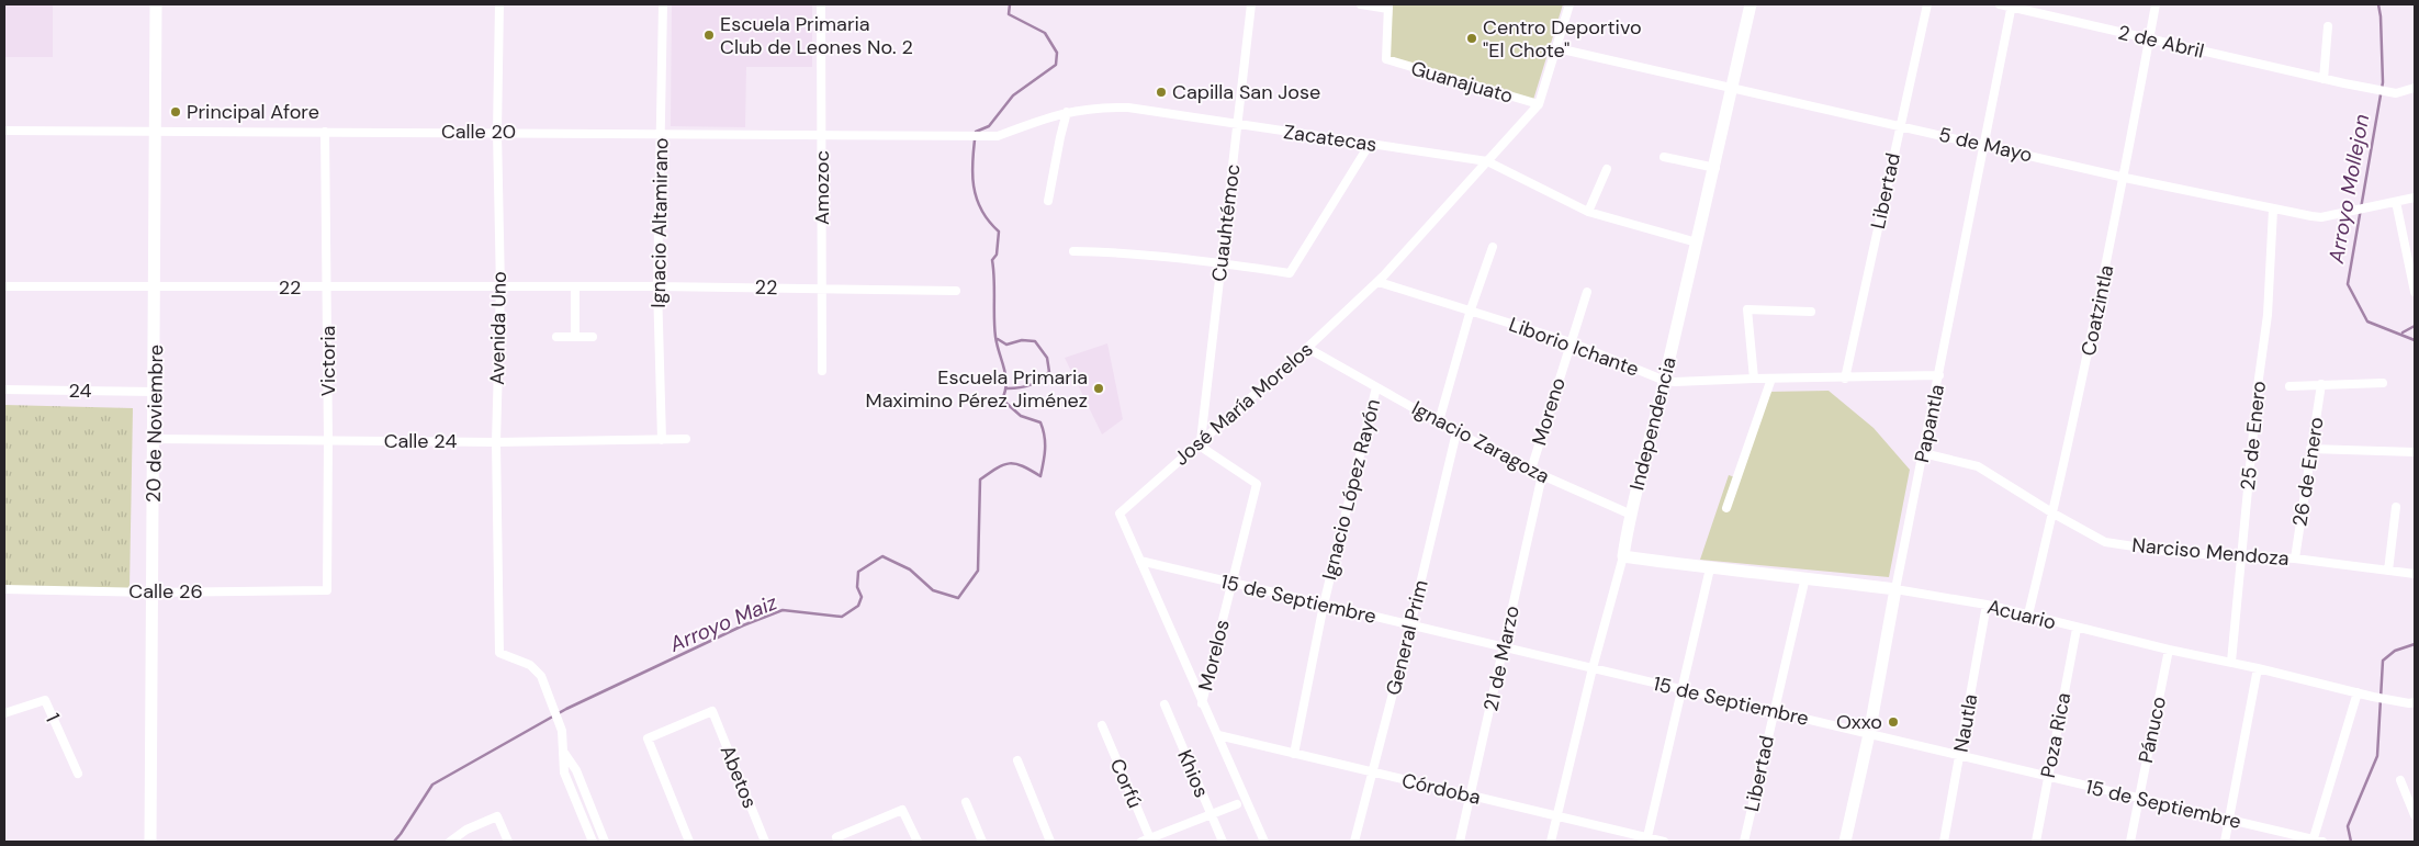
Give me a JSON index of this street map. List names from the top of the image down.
{
  "streets": {
    "main road": [
      "20 de Noviembre",
      "Independencia",
      "Papantla",
      "Acuario"
    ],
    "street": [
      "2 de Abril",
      "Guanajuato",
      "Calle 20",
      "Zacatecas",
      "5 de Mayo",
      "Amozoc",
      "Libertad",
      "Ignacio Altamirano",
      "Cuauhtémoc",
      "22",
      "Coatzintla",
      "Avenida Uno",
      "Liborio Ichante",
      "Victoria",
      "24",
      "José María Morelos",
      "Moreno",
      "25 de Enero",
      "Calle 24",
      "Ignacio Zaragoza",
      "26 de Enero",
      "Ignacio López Rayón",
      "Narciso Mendoza",
      "Calle 26",
      "15 de Septiembre",
      "General Prim",
      "Morelos",
      "21 de Marzo",
      "1",
      "Nautla",
      "Pánuco",
      "Poza Rica",
      "Khios",
      "Abetos",
      "Corfú",
      "Córdoba"
    ]
  },
  "crossings": [
    ["2 de Abril", "Coatzintla"],
    ["2 de Abril", "Papantla"],
    ["Guanajuato", "José María Morelos"],
    ["Calle 20", "Zacatecas"],
    ["Calle 20", "Amozoc"],
    ["Calle 20", "Ignacio Altamirano"],
    ["Calle 20", "Avenida Uno"],
    ["Calle 20", "Victoria"],
    ["Calle 20", "20 de Noviembre"],
    ["Zacatecas", "Cuauhtémoc"],
    ["Zacatecas", "José María Morelos"],
    ["Zacatecas", "Independencia"],
    ["5 de Mayo", "Libertad"],
    ["5 de Mayo", "Coatzintla"],
    ["5 de Mayo", "José María Morelos"],
    ["5 de Mayo", "Independencia"],
    ["5 de Mayo", "Papantla"],
    ["5 de Mayo", "25 de Enero"],
    ["Amozoc", "22"],
    ["Libertad", "Liborio Ichante"],
    ["Libertad", "15 de Septiembre"],
    ["Libertad", "Acuario"],
    ["Ignacio Altamirano", "22"],
    ["Ignacio Altamirano", "Calle 24"],
    ["Cuauhtémoc", "José María Morelos"],
    ["Cuauhtémoc", "Morelos"],
    ["22", "Avenida Uno"],
    ["22", "Victoria"],
    ["22", "20 de Noviembre"],
    ["Coatzintla", "Narciso Mendoza"],
    ["Coatzintla", "Acuario"],
    ["Avenida Uno", "Calle 24"],
    ["Liborio Ichante", "José María Morelos"],
    ["Liborio Ichante", "Moreno"],
    ["Liborio Ichante", "Independencia"],
    ["Liborio Ichante", "Papantla"],
    ["Victoria", "Calle 24"],
    ["Victoria", "Calle 26"],
    ["24", "20 de Noviembre"],
    ["José María Morelos", "Ignacio Zaragoza"],
    ["José María Morelos", "15 de Septiembre"],
    ["José María Morelos", "Morelos"],
    ["José María Morelos", "Córdoba"],
    ["Moreno", "Ignacio Zaragoza"],
    ["20 de Noviembre", "Calle 24"],
    ["20 de Noviembre", "Calle 26"],
    ["Independencia", "Ignacio Zaragoza"],
    ["Independencia", "15 de Septiembre"],
    ["Independencia", "Acuario"],
    ["Independencia", "Córdoba"],
    ["Papantla", "Narciso Mendoza"],
    ["Papantla", "15 de Septiembre"],
    ["Papantla", "Acuario"],
    ["25 de Enero", "Narciso Mendoza"],
    ["25 de Enero", "Acuario"],
    ["Ignacio Zaragoza", "Ignacio López Rayón"],
    ["Ignacio Zaragoza", "General Prim"],
    ["Ignacio Zaragoza", "21 de Marzo"],
    ["26 de Enero", "Narciso Mendoza"],
    ["Ignacio López Rayón", "15 de Septiembre"],
    ["Ignacio López Rayón", "Córdoba"],
    ["15 de Septiembre", "General Prim"],
    ["15 de Septiembre", "Morelos"],
    ["15 de Septiembre", "21 de Marzo"],
    ["15 de Septiembre", "Nautla"],
    ["15 de Septiembre", "Pánuco"],
    ["15 de Septiembre", "Poza Rica"],
    ["Acuario", "Nautla"],
    ["Acuario", "Pánuco"],
    ["Acuario", "Poza Rica"],
    ["General Prim", "Córdoba"],
    ["21 de Marzo", "Córdoba"]
  ],
  "water": ["Arroyo Mollejon", "Arroyo Maiz"],
  "places": [
    "Escuela Primaria Club de Leones No. 2",
    "Centro Deportivo \"El Chote\"",
    "Capilla San Jose",
    "Principal Afore",
    "Escuela Primaria Maximino Pérez Jiménez",
    "Oxxo"
  ]
}
